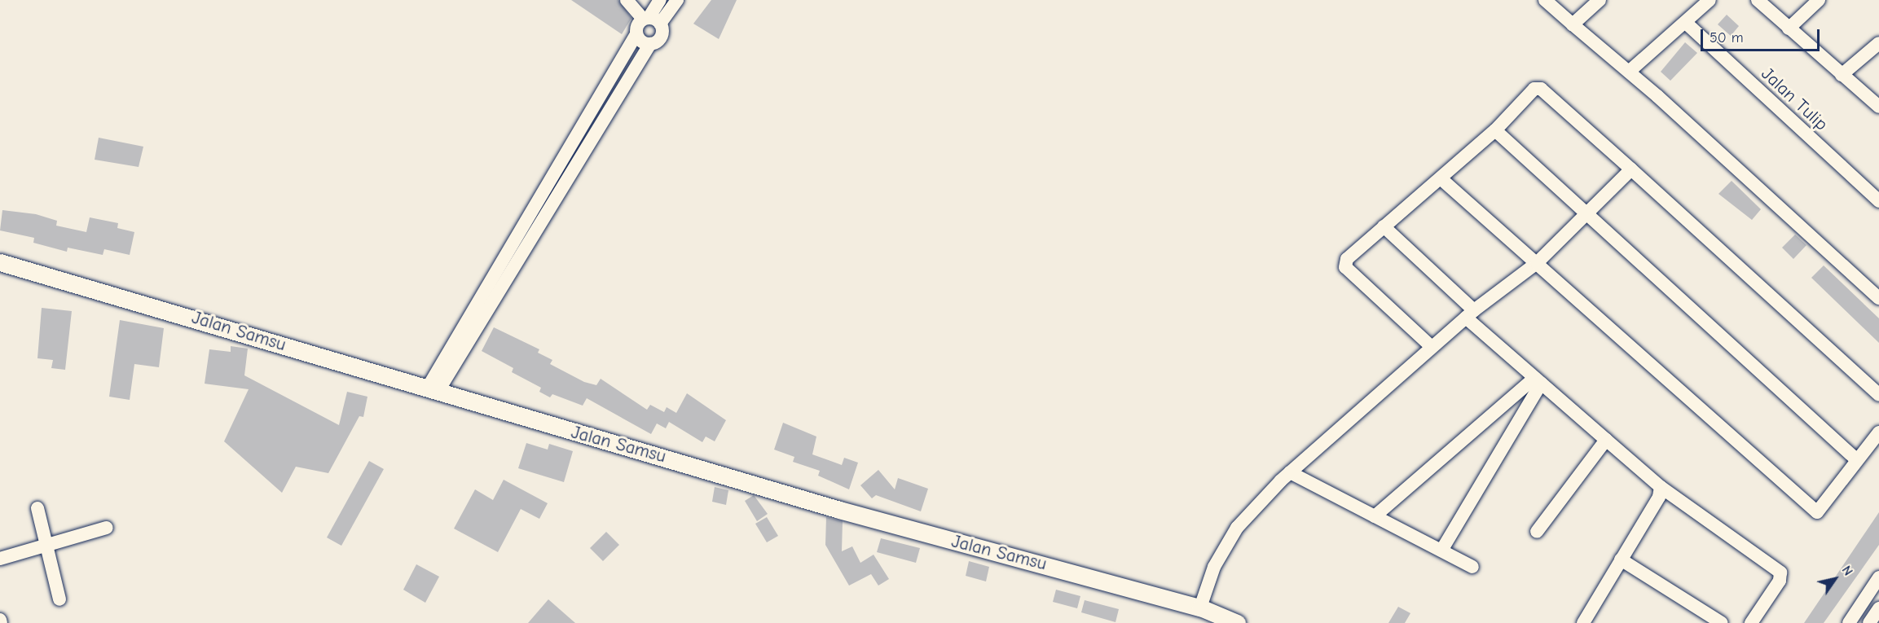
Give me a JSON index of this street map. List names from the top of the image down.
{
  "streets": {
    "street": ["Jalan Tulip", "Jalan Samsu"]
  },
  "scale_bar": "50 m",
  "north": "top right"
}
